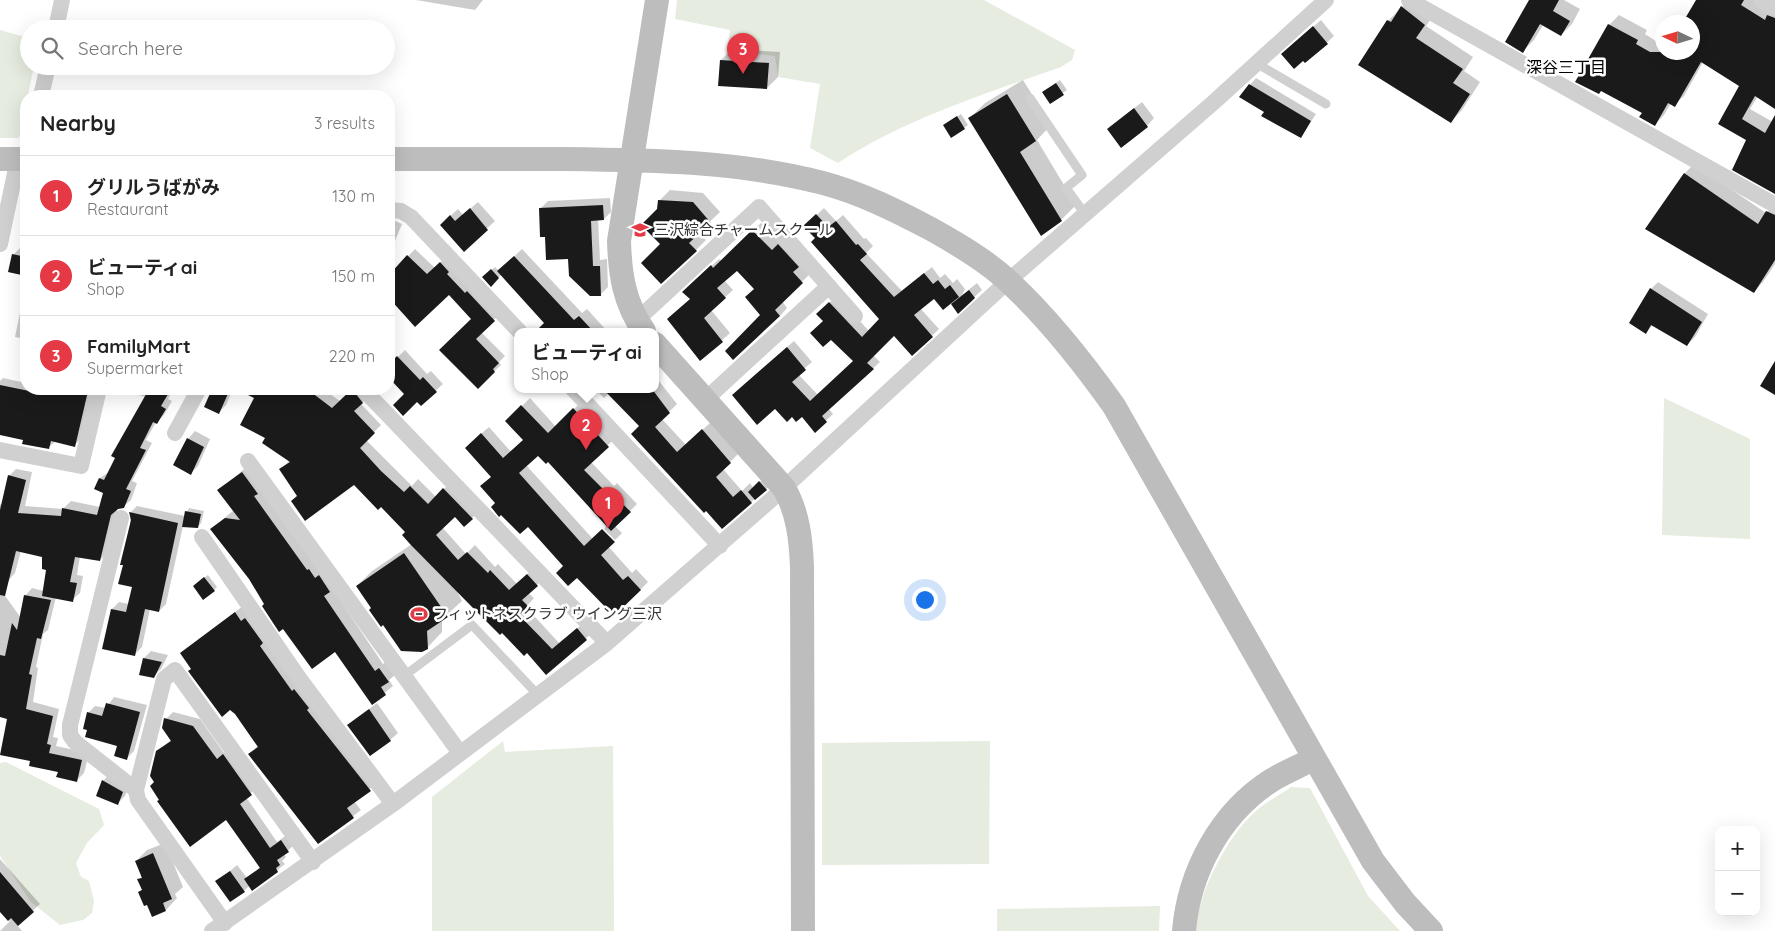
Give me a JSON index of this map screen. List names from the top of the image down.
{
  "districts": ["深谷三丁目"],
  "places": {
    "school or university": ["三沢綜合チャームスクール"],
    "sports": ["フィットネスクラブ ウイング三沢"]
  },
  "north": "left",
  "page": {
    "search": "Search here",
    "pins": ["3", "2", "1"],
    "heading": ["Nearby", "3 results"],
    "list": [
      {
        "mark": "1",
        "name": "グリルうばがみ",
        "note": "Restaurant",
        "value": "130 m"
      },
      {
        "mark": "2",
        "name": "ビューティai",
        "note": "Shop",
        "value": "150 m"
      },
      {
        "mark": "3",
        "name": "FamilyMart",
        "note": "Supermarket",
        "value": "220 m"
      }
    ],
    "popup": ["ビューティai", "Shop"],
    "map_buttons": ["+", "−"]
  }
}
